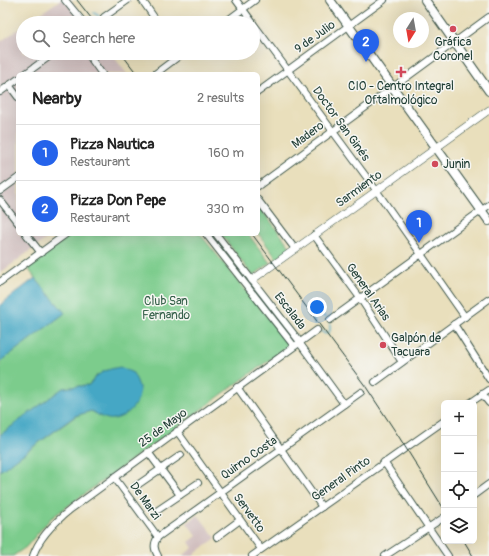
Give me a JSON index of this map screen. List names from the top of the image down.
{
  "streets": {
    "street": [
      "9 de Julio",
      "Doctor San Ginés",
      "Madero",
      "Sarmiento",
      "General Arias",
      "Escalada",
      "25 de Mayo",
      "Quirno Costa",
      "General Pinto",
      "De Marzi",
      "Servetto"
    ]
  },
  "crossings": [
    ["9 de Julio", "Doctor San Ginés"],
    ["Doctor San Ginés", "Madero"],
    ["Doctor San Ginés", "Sarmiento"],
    ["Sarmiento", "General Arias"],
    ["Sarmiento", "Escalada"],
    ["Escalada", "25 de Mayo"],
    ["Escalada", "Quirno Costa"],
    ["25 de Mayo", "De Marzi"],
    ["25 de Mayo", "Servetto"],
    ["Quirno Costa", "De Marzi"],
    ["Quirno Costa", "Servetto"],
    ["General Pinto", "Servetto"]
  ],
  "parks": ["Club San Fernando"],
  "places": {
    "other": ["Gráfica Coronel", "Junin", "Galpón de Tacuara"],
    "health": ["CIO - Centro Integral Oftalmológico"]
  },
  "north": "bottom",
  "page": {
    "search": "Search here",
    "pins": ["2", "1"],
    "heading": ["Nearby", "2 results"],
    "list": [
      {
        "mark": "1",
        "name": "Pizza Nautica",
        "note": "Restaurant",
        "value": "160 m"
      },
      {
        "mark": "2",
        "name": "Pizza Don Pepe",
        "note": "Restaurant",
        "value": "330 m"
      }
    ],
    "map_buttons": ["+", "−"]
  }
}
